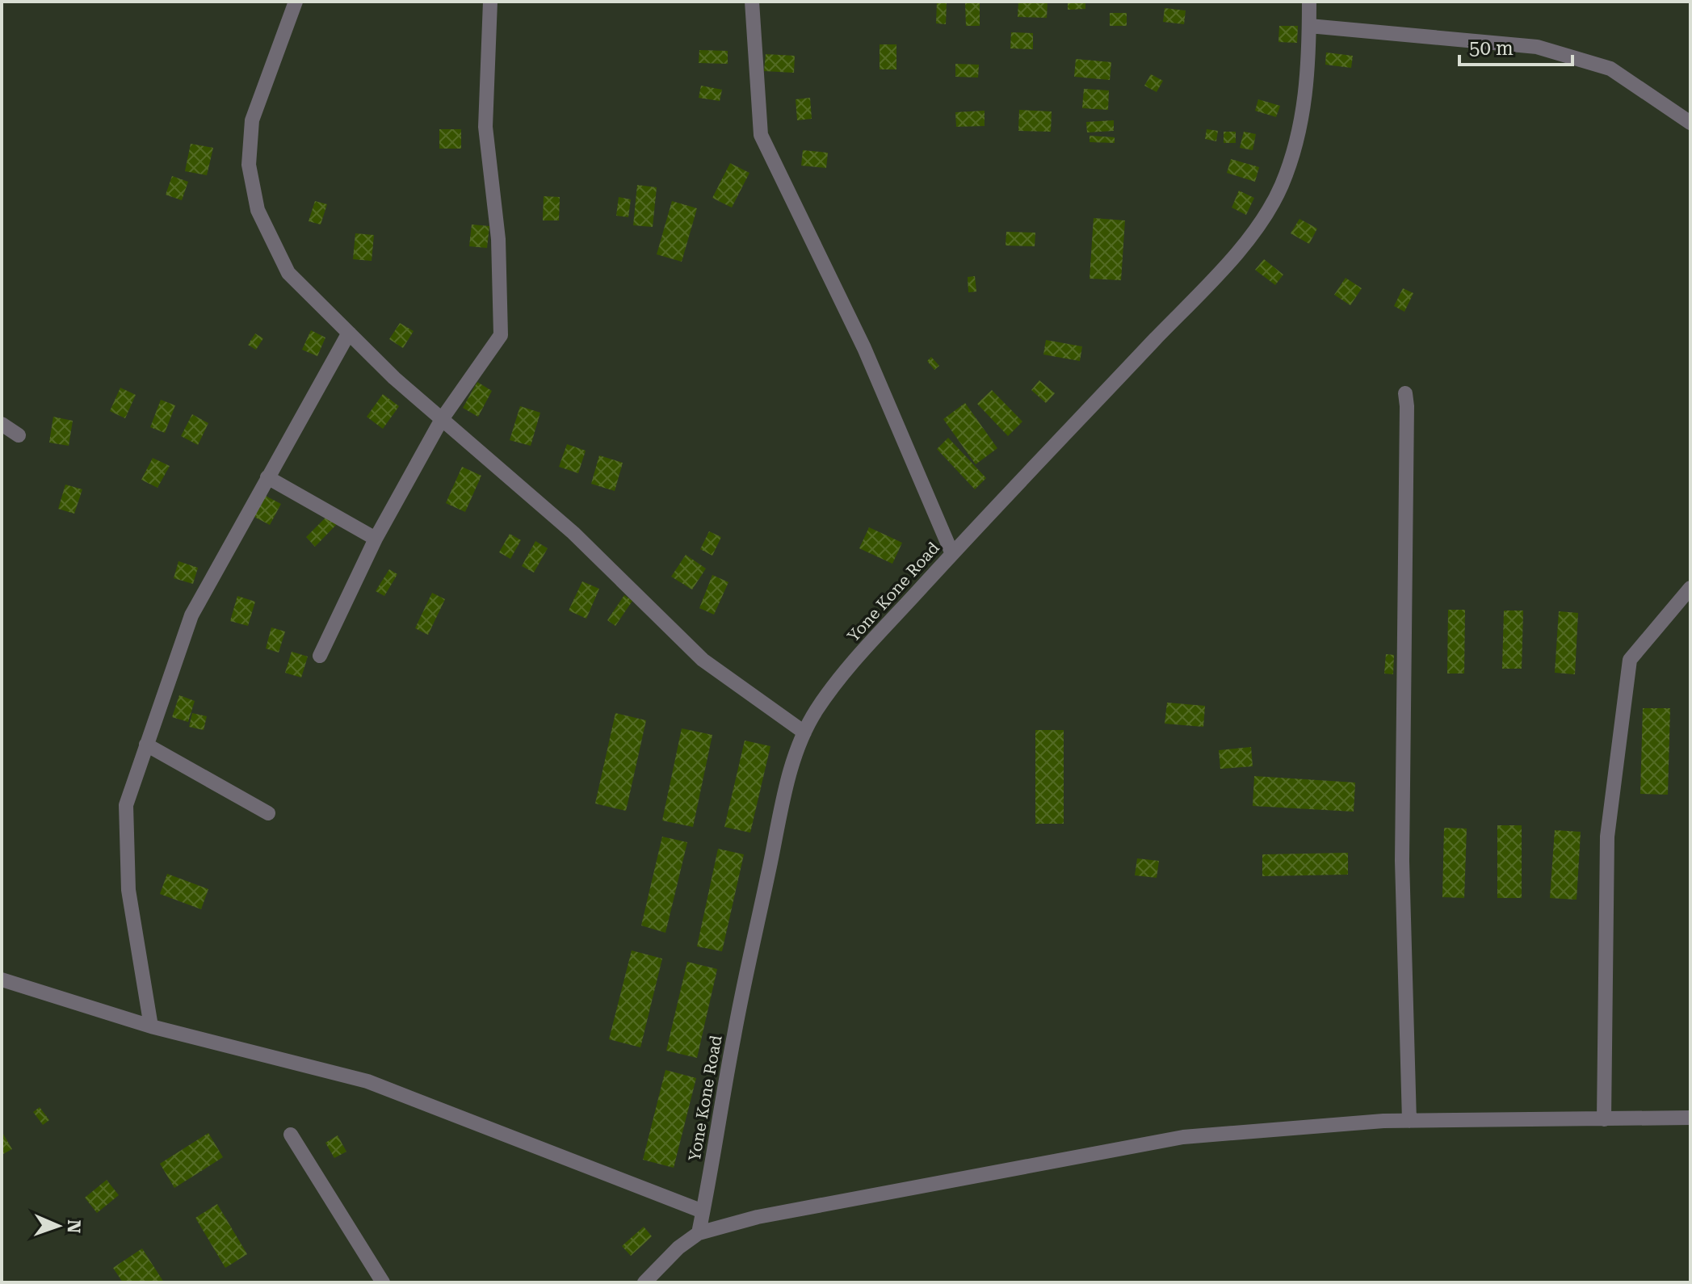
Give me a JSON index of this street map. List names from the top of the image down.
{
  "streets": {
    "street": ["Yone Kone Road"]
  },
  "scale_bar": "50 m",
  "north": "right"
}
